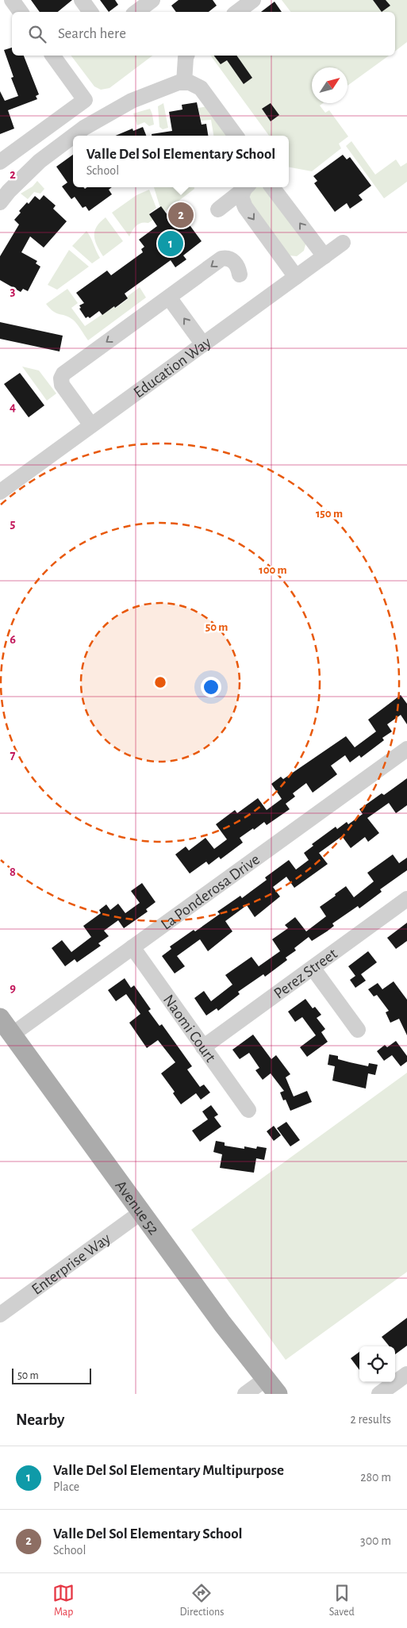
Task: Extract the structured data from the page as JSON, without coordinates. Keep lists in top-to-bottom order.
{
  "streets": {
    "main road": ["Avenue 52"],
    "street": [
      "Education Way",
      "La Ponderosa Drive",
      "Perez Street",
      "Naomi Court",
      "Enterprise Way"
    ]
  },
  "crossings": [
    ["La Ponderosa Drive", "Naomi Court"],
    ["La Ponderosa Drive", "Avenue 52"],
    ["Perez Street", "Naomi Court"],
    ["Avenue 52", "Enterprise Way"]
  ],
  "scale_bar": "50 m",
  "north": "top right",
  "page": {
    "search": "Search here",
    "popup": ["Valle Del Sol Elementary School", "School"],
    "pins": ["2", "1"],
    "scale": "50 m",
    "heading": ["Nearby", "2 results"],
    "list": [
      {
        "mark": "1",
        "name": "Valle Del Sol Elementary Multipurpose",
        "note": "Place",
        "value": "280 m"
      },
      {
        "mark": "2",
        "name": "Valle Del Sol Elementary School",
        "note": "School",
        "value": "300 m"
      }
    ],
    "nav": ["Map", "Directions", "Saved"]
  },
  "grid": {
    "rows": [
      "2",
      "3",
      "4",
      "5",
      "6",
      "7",
      "8",
      "9"
    ]
  },
  "rings": ["150 m", "100 m", "50 m"]
}
